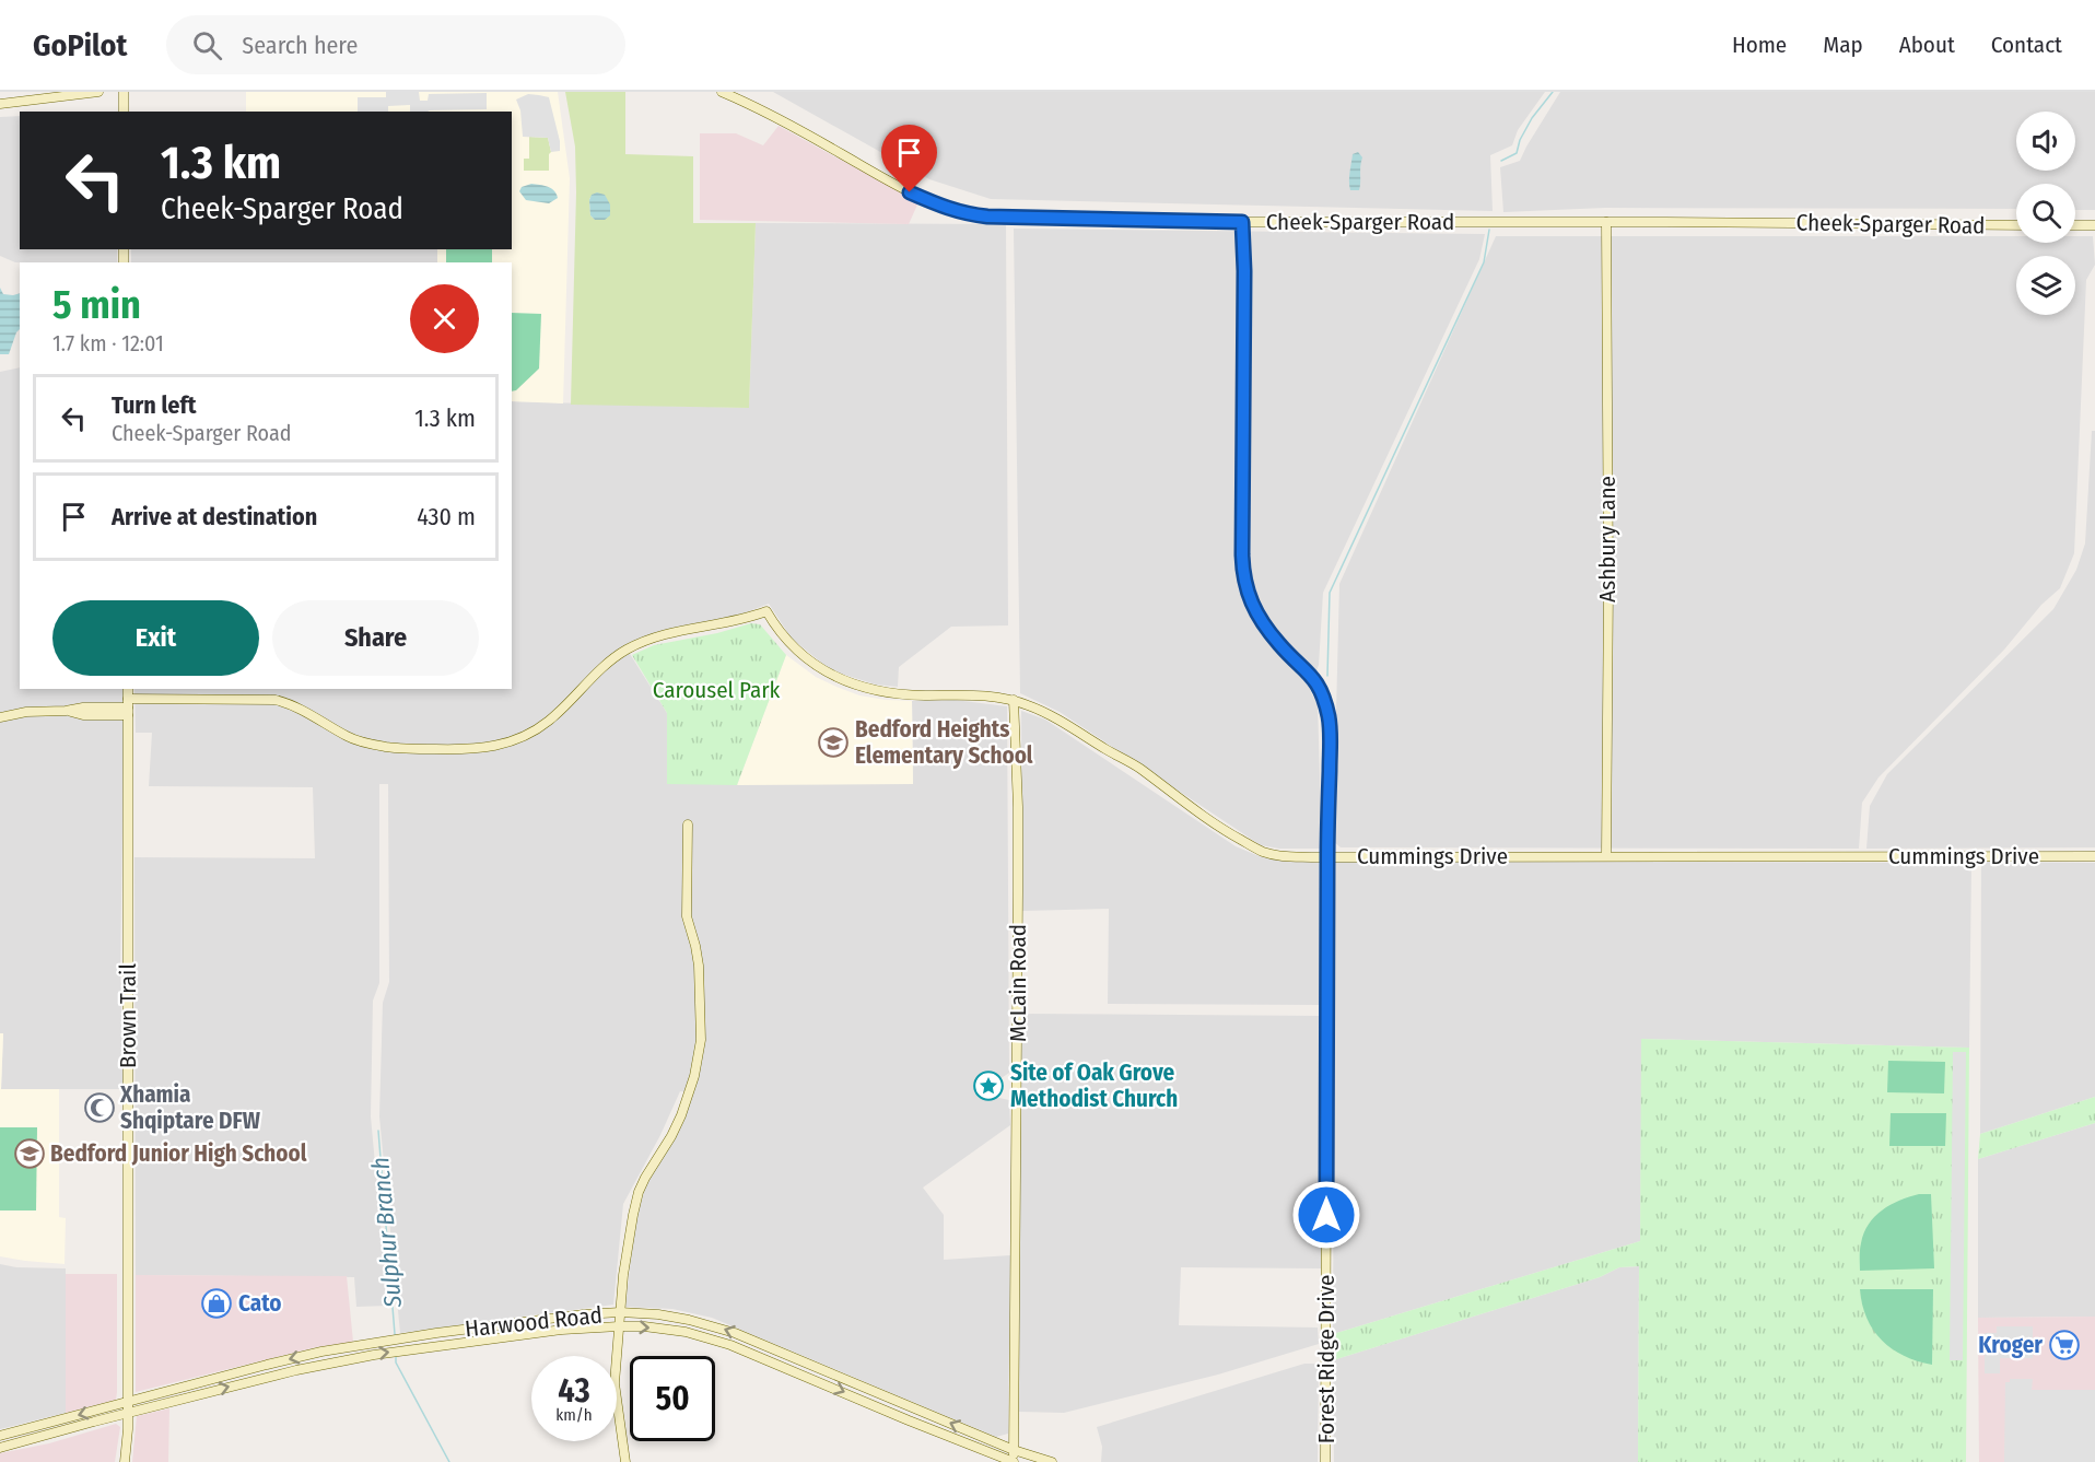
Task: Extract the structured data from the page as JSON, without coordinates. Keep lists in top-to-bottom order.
{
  "streets": {
    "street": [
      "Cheek-Sparger Road",
      "Ashbury Lane",
      "Cummings Drive",
      "McLain Road",
      "Brown Trail",
      "Harwood Road",
      "Forest Ridge Drive"
    ]
  },
  "crossings": [
    ["Cheek-Sparger Road", "Ashbury Lane"],
    ["Cheek-Sparger Road", "Forest Ridge Drive"],
    ["Ashbury Lane", "Cummings Drive"],
    ["Cummings Drive", "McLain Road"],
    ["Cummings Drive", "Brown Trail"],
    ["Cummings Drive", "Forest Ridge Drive"],
    ["McLain Road", "Harwood Road"],
    ["Brown Trail", "Harwood Road"]
  ],
  "water": ["Sulphur Branch"],
  "parks": ["Carousel Park"],
  "places": {
    "school or university": ["Bedford Heights Elementary School", "Bedford Junior High School"],
    "place": ["Site of Oak Grove Methodist Church"],
    "mosque": ["Xhamia Shqiptare DFW"],
    "shop": ["Cato"],
    "supermarket": ["Kroger"]
  },
  "page": {
    "header": "GoPilot",
    "search": "Search here",
    "nav": [
      "Home",
      "Map",
      "About",
      "Contact"
    ],
    "turn": ["1.3 km", "Cheek-Sparger Road"],
    "heading": ["5 min", "1.7 km · 12:01"],
    "list": [
      {
        "name": "Turn left",
        "note": "Cheek-Sparger Road",
        "value": "1.3 km"
      },
      {
        "name": "Arrive at destination",
        "value": "430 m"
      }
    ],
    "buttons": ["Exit", "Share"],
    "speed": "43 km/h",
    "limit": "50"
  }
}
